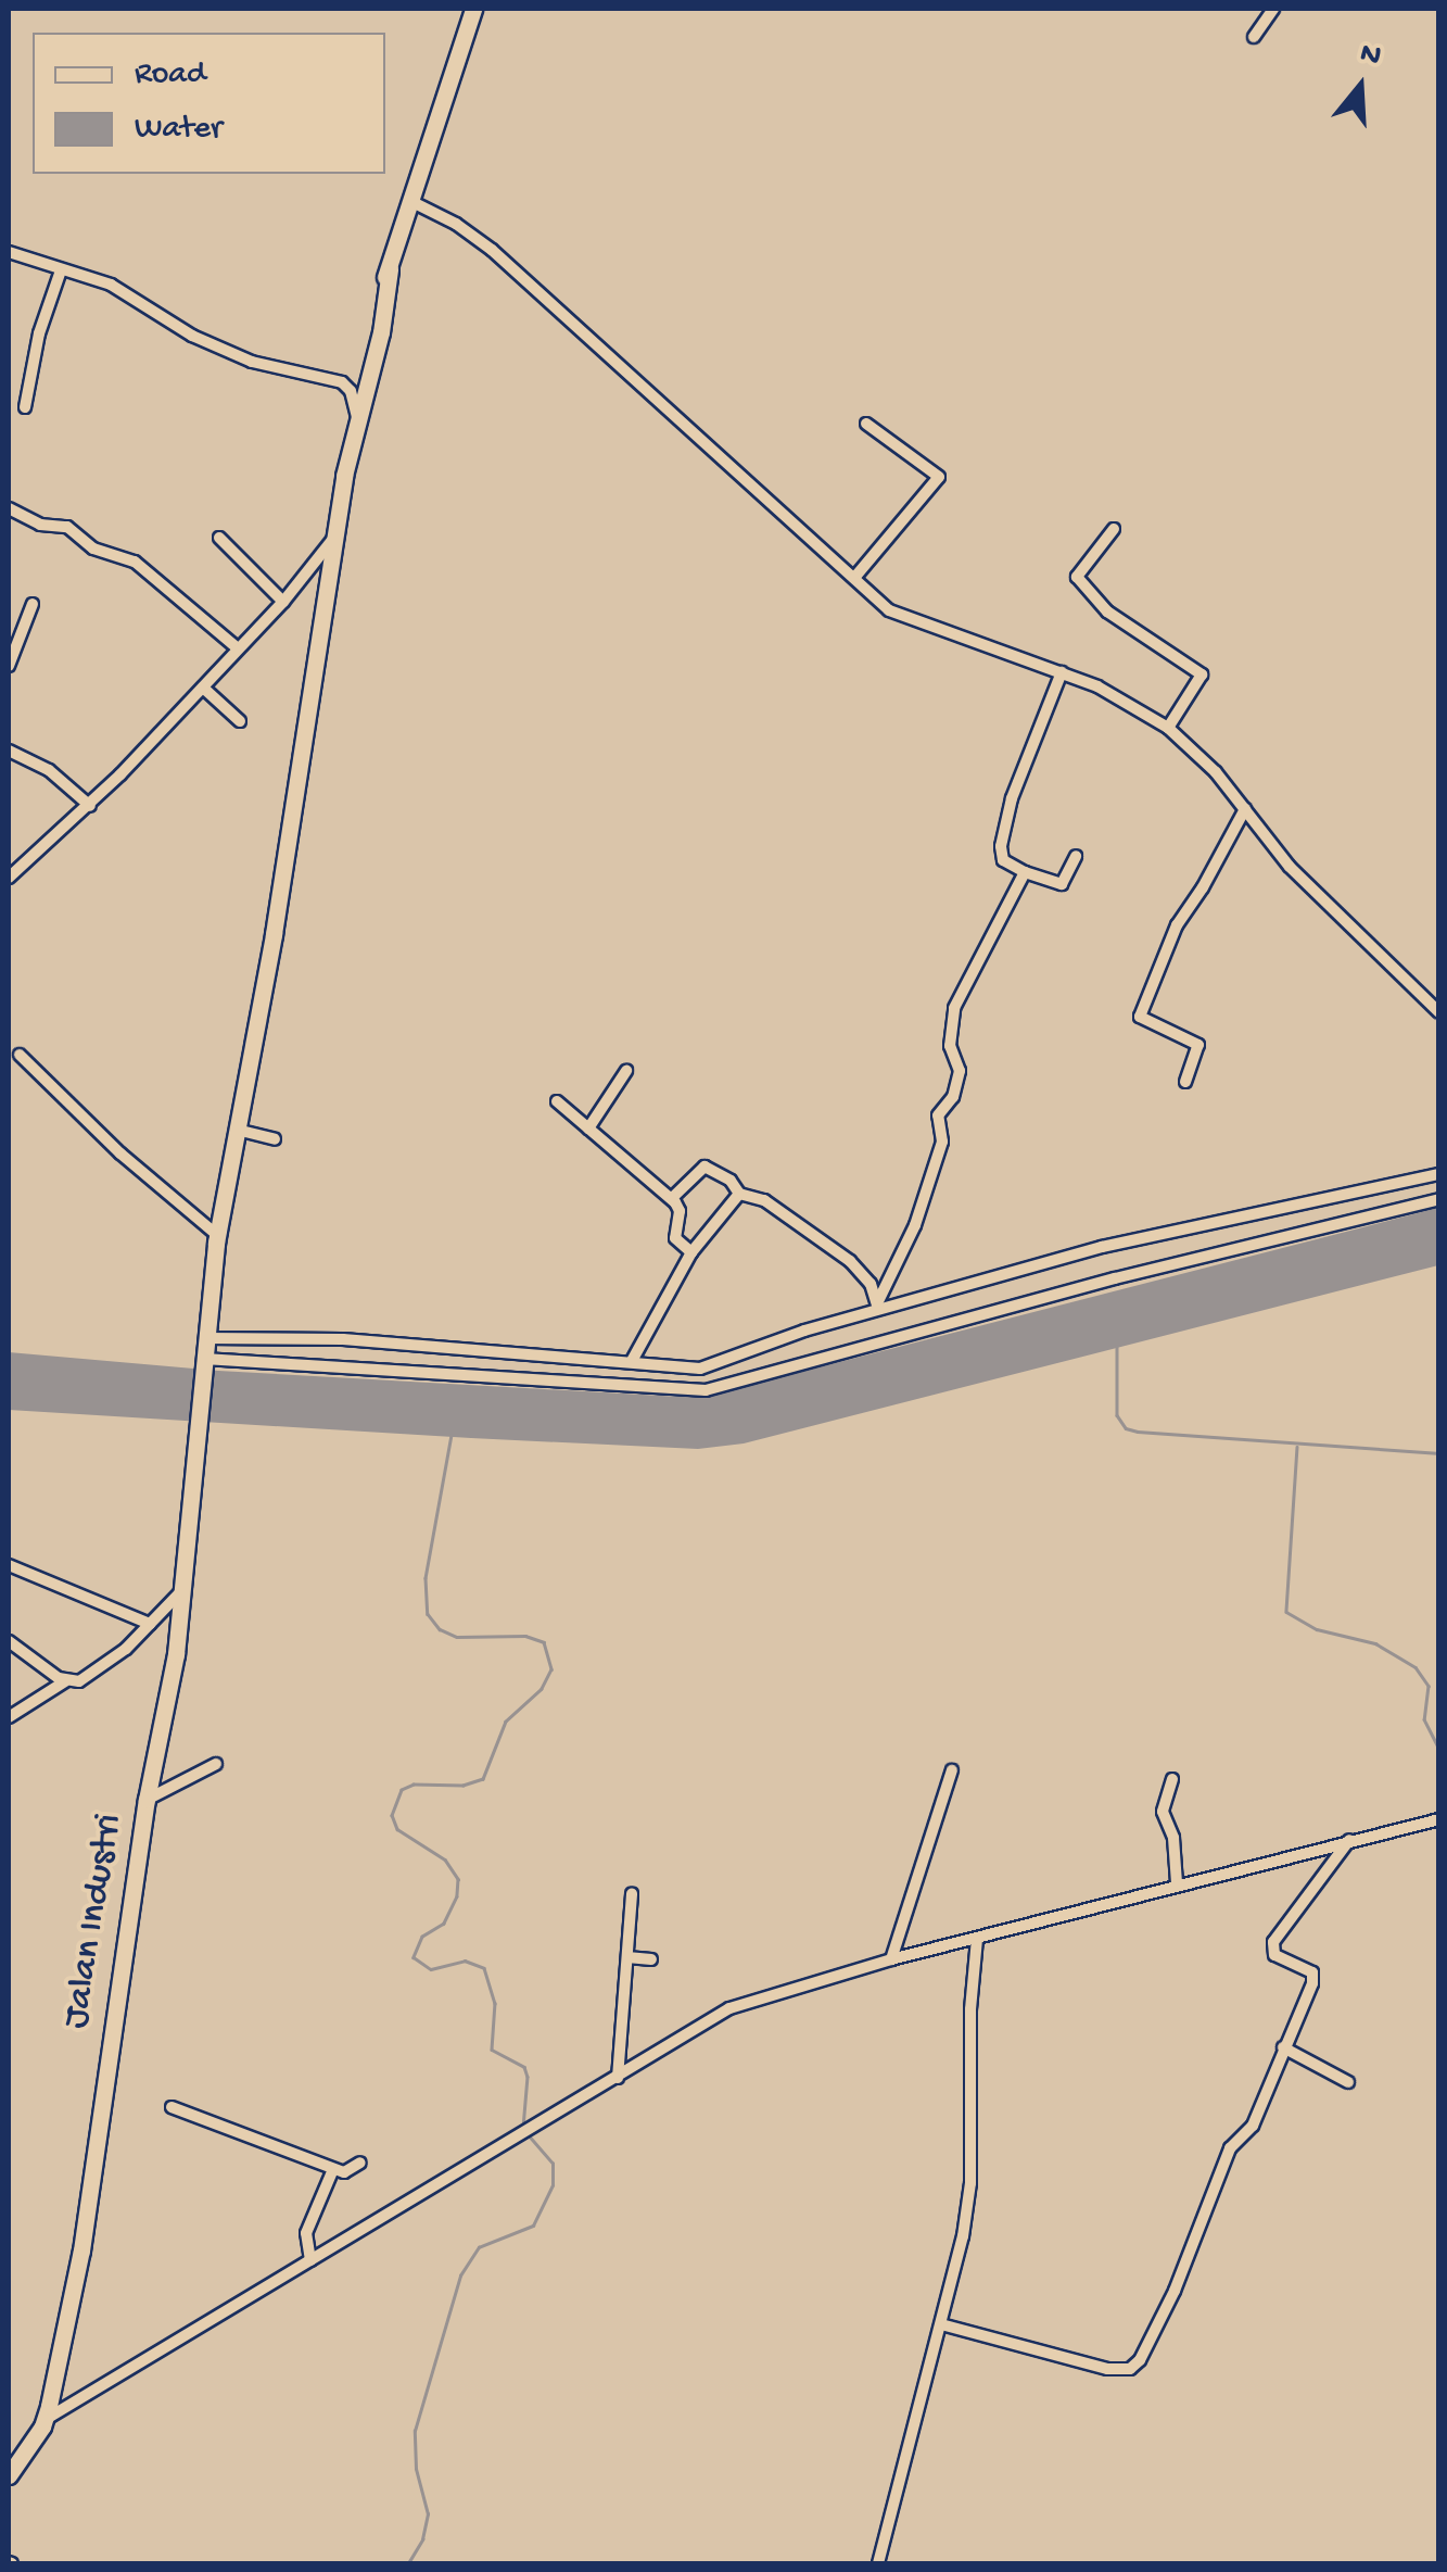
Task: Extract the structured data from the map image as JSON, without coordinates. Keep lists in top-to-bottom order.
{
  "streets": {
    "main road": ["Jalan Industri"]
  },
  "legend": ["Road", "Water"],
  "north": "top"
}
